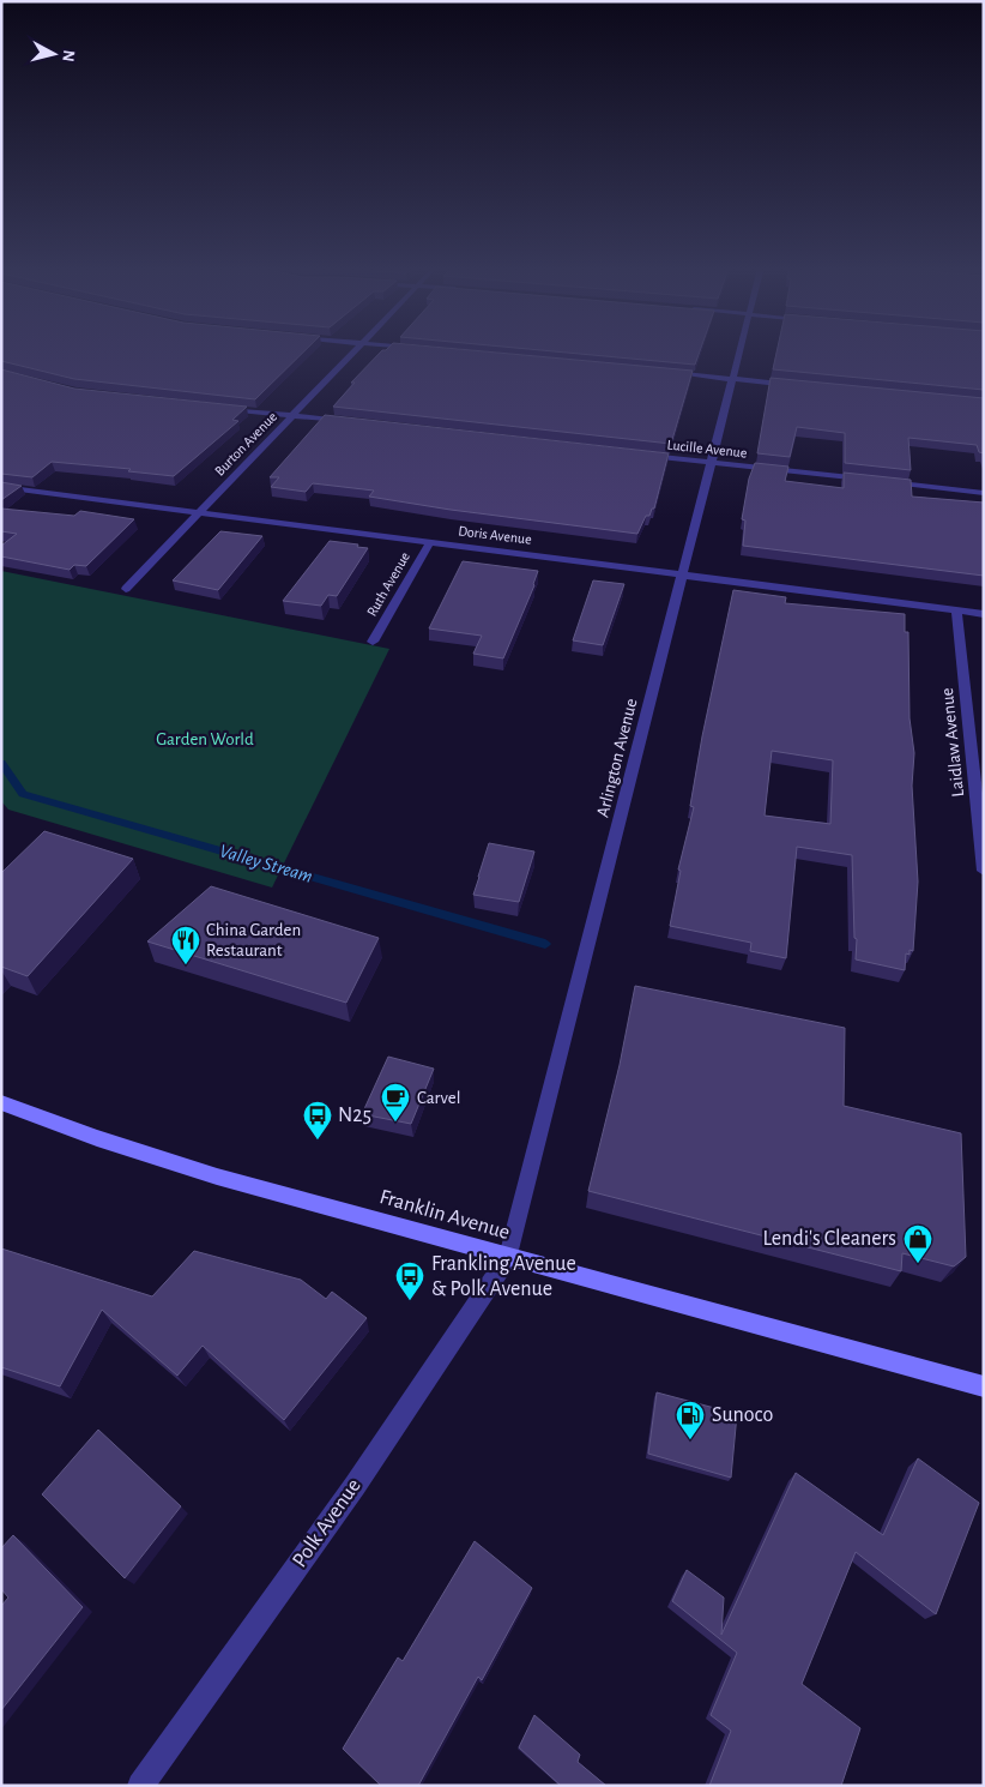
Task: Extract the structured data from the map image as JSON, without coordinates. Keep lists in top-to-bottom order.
{
  "streets": {
    "main road": ["Franklin Avenue"],
    "street": [
      "Burton Avenue",
      "Lucille Avenue",
      "Doris Avenue",
      "Ruth Avenue",
      "Laidlaw Avenue",
      "Arlington Avenue",
      "Polk Avenue"
    ]
  },
  "crossings": [
    ["Burton Avenue", "Doris Avenue"],
    ["Lucille Avenue", "Arlington Avenue"],
    ["Doris Avenue", "Ruth Avenue"],
    ["Doris Avenue", "Laidlaw Avenue"],
    ["Doris Avenue", "Arlington Avenue"],
    ["Arlington Avenue", "Franklin Avenue"],
    ["Arlington Avenue", "Polk Avenue"],
    ["Franklin Avenue", "Polk Avenue"]
  ],
  "water": ["Valley Stream"],
  "parks": ["Garden World"],
  "places": {
    "restaurant": ["China Garden Restaurant"],
    "cafe": ["Carvel"],
    "bus stop": ["N25", "Frankling Avenue & Polk Avenue"],
    "shop": ["Lendi's Cleaners"],
    "fuel station": ["Sunoco"]
  },
  "north": "right"
}
